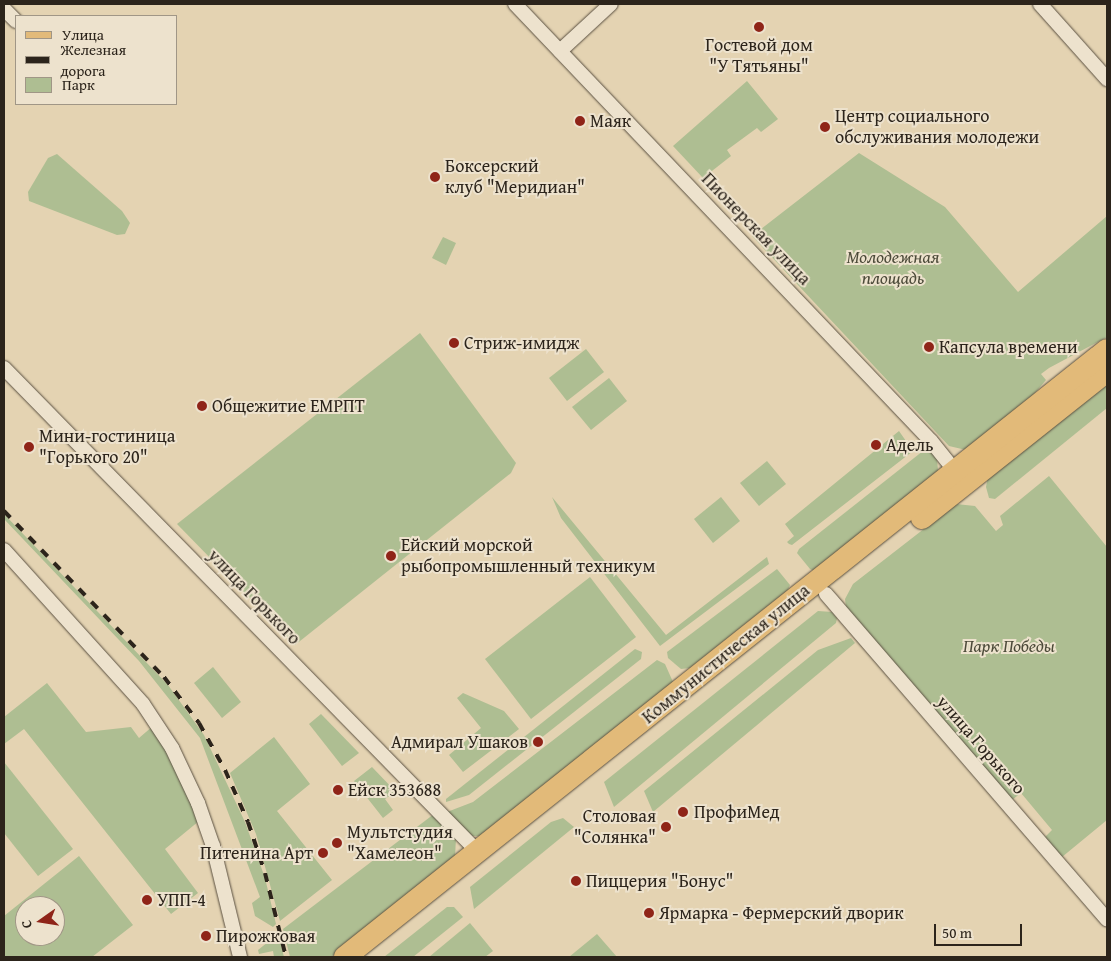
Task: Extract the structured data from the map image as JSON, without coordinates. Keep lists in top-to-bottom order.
{
  "streets": {
    "main road": ["Коммунистическая улица"],
    "street": ["Пионерская улица", "улица Горького"]
  },
  "crossings": [
    ["Пионерская улица", "Коммунистическая улица"],
    ["улица Горького", "Коммунистическая улица"]
  ],
  "parks": ["Молодежная площадь", "Парк Победы"],
  "places": [
    "Гостевой дом \"У Тятьяны\"",
    "Маяк",
    "Центр социального обслуживания молодежи",
    "Боксерский клуб \"Меридиан\"",
    "Стриж-имидж",
    "Капсула времени",
    "Общежитие ЕМРПТ",
    "Адель",
    "Мини-гостиница \"Горького 20\"",
    "Ейский морской рыбопромышленный техникум",
    "Адмирал Ушаков",
    "Ейск 353688",
    "ПрофиМед",
    "Столовая \"Солянка\"",
    "Мультстудия \"Хамелеон\"",
    "Питенина Арт",
    "Пиццерия \"Бонус\"",
    "УПП-4",
    "Ярмарка - Фермерский дворик",
    "Пирожковая"
  ],
  "legend": ["Улица", "Железная дорога", "Парк"],
  "scale_bar": "50 m",
  "north": "left"
}
